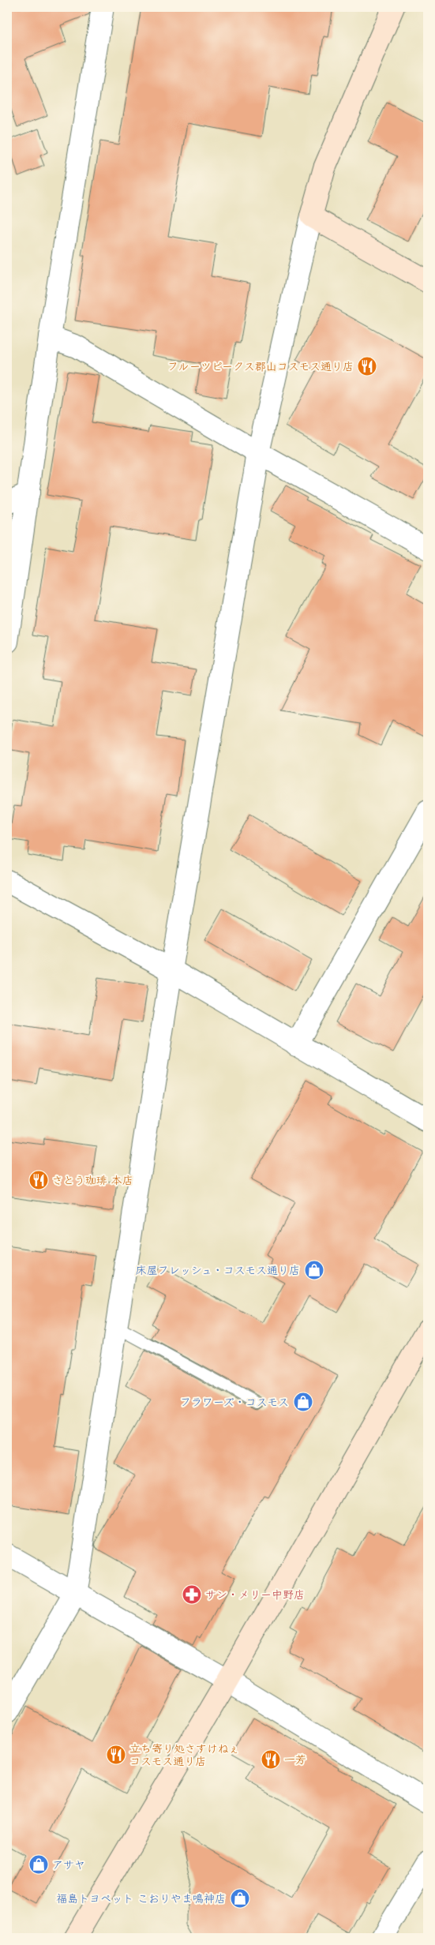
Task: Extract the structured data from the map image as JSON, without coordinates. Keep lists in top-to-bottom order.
{
  "places": {
    "restaurant": [
      "フルーツピークス郡山コスモス通り店",
      "さとう珈琲 本店",
      "立ち寄り処さすけねぇ コスモス通り店",
      "一芳"
    ],
    "shop": [
      "床屋フレッシュ・コスモス通り店",
      "フラワーズ・コスモス",
      "アサヤ",
      "福島トヨペット こおりやま鳴神店"
    ],
    "pharmacy": ["サン・メリー中野店"]
  }
}
